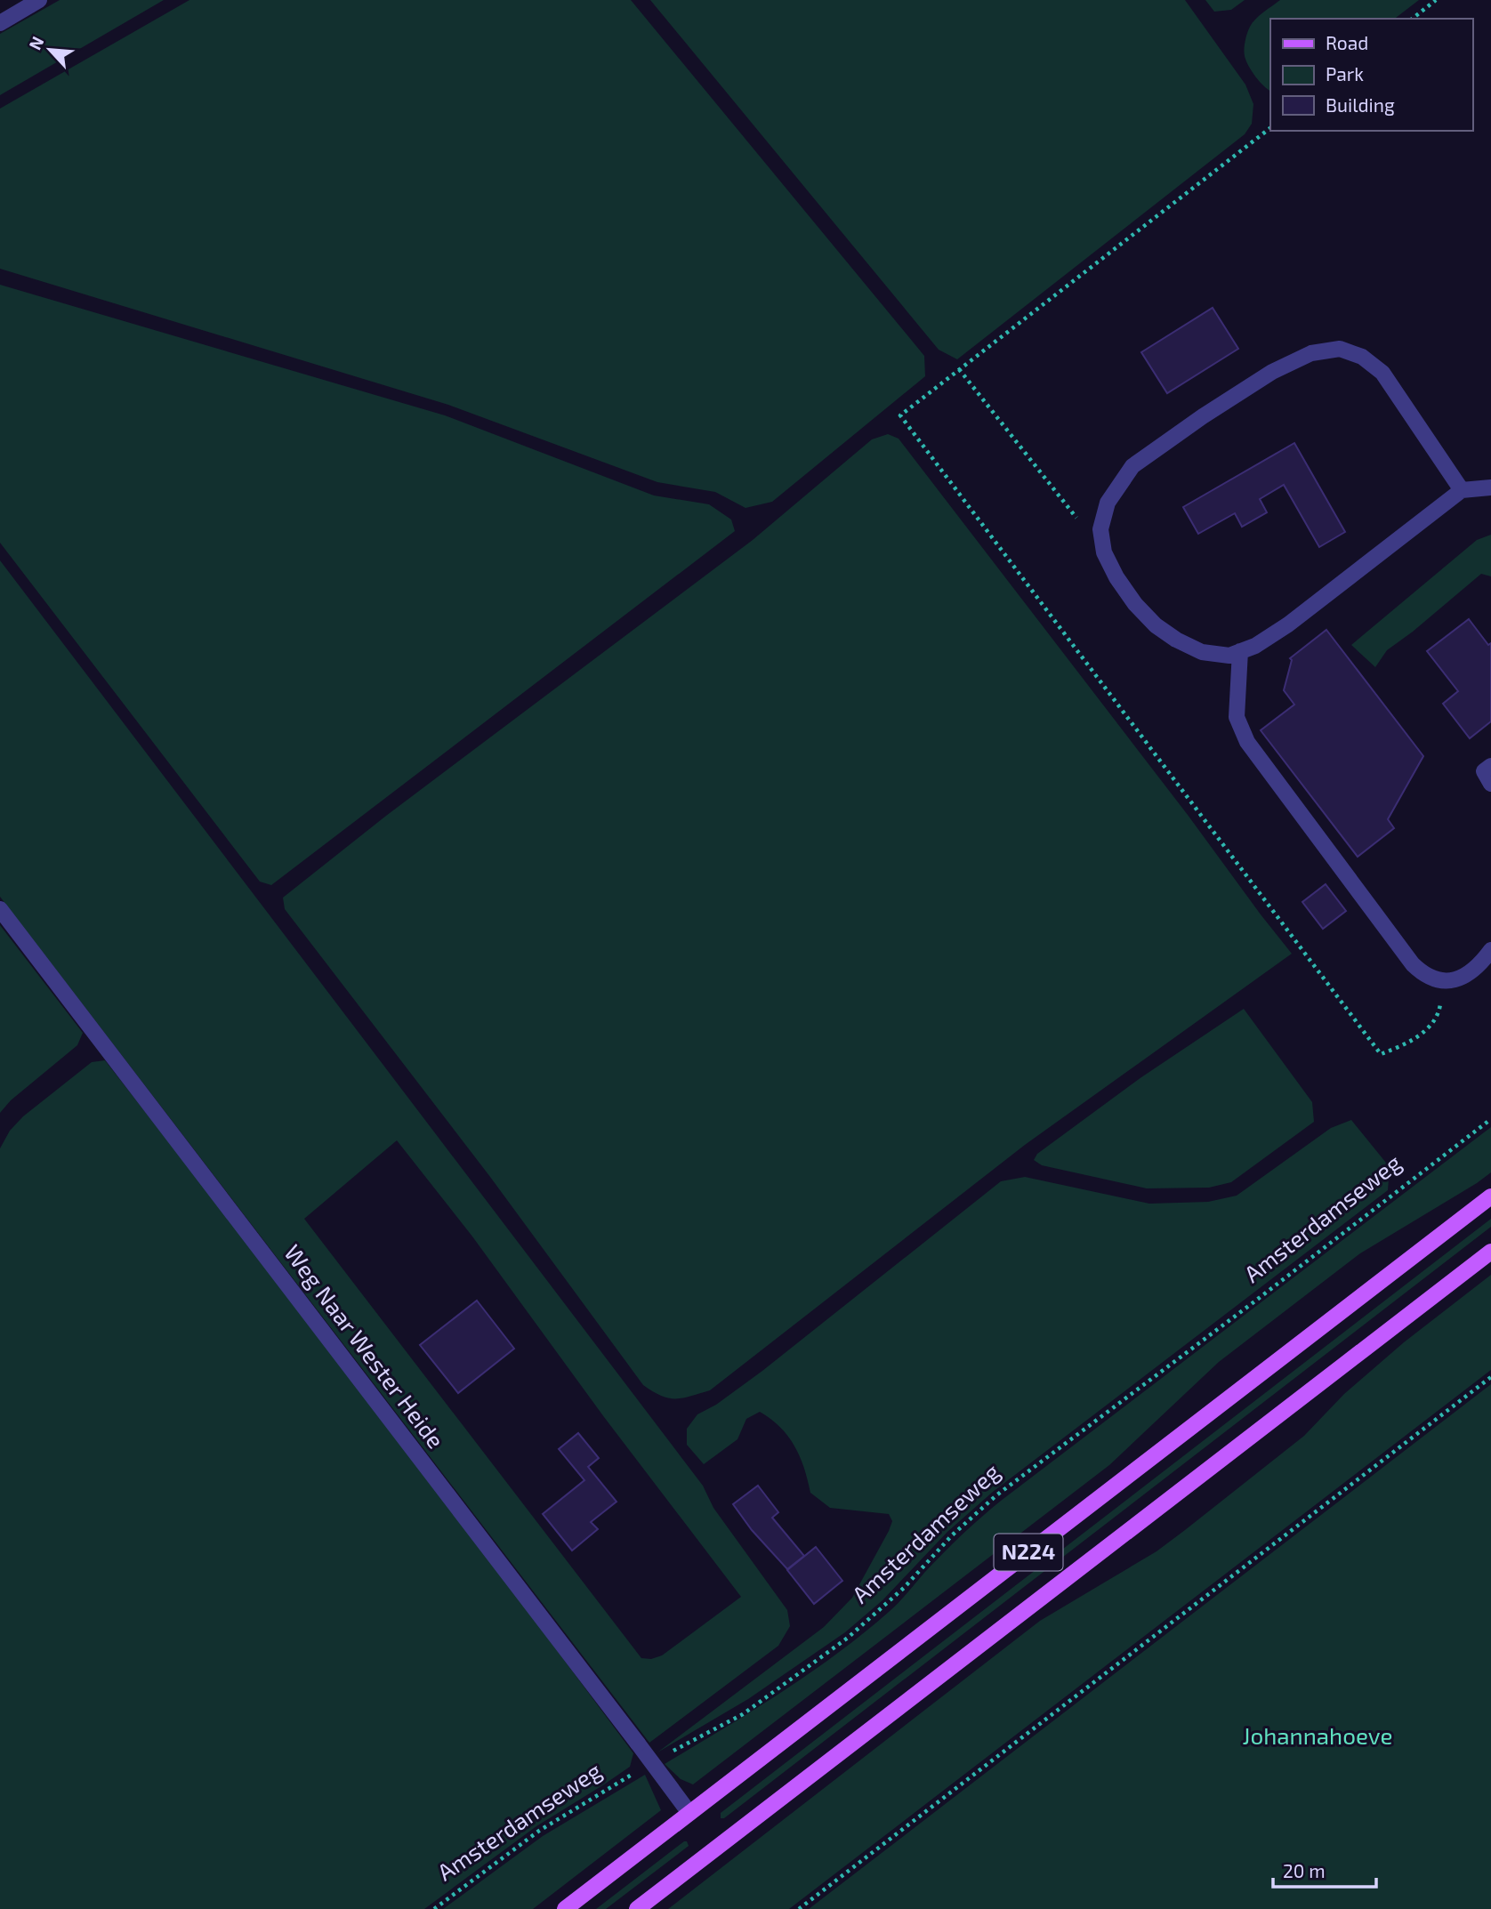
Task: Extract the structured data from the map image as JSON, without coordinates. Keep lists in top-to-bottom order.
{
  "streets": {
    "main road": ["N224"],
    "street": ["Weg Naar Wester Heide"],
    "path": ["Amsterdamseweg"]
  },
  "crossings": [
    ["Amsterdamseweg", "Weg Naar Wester Heide"],
    ["Weg Naar Wester Heide", "N224"]
  ],
  "parks": ["Johannahoeve"],
  "legend": ["Road", "Park", "Building"],
  "scale_bar": "20 m",
  "north": "top left"
}
